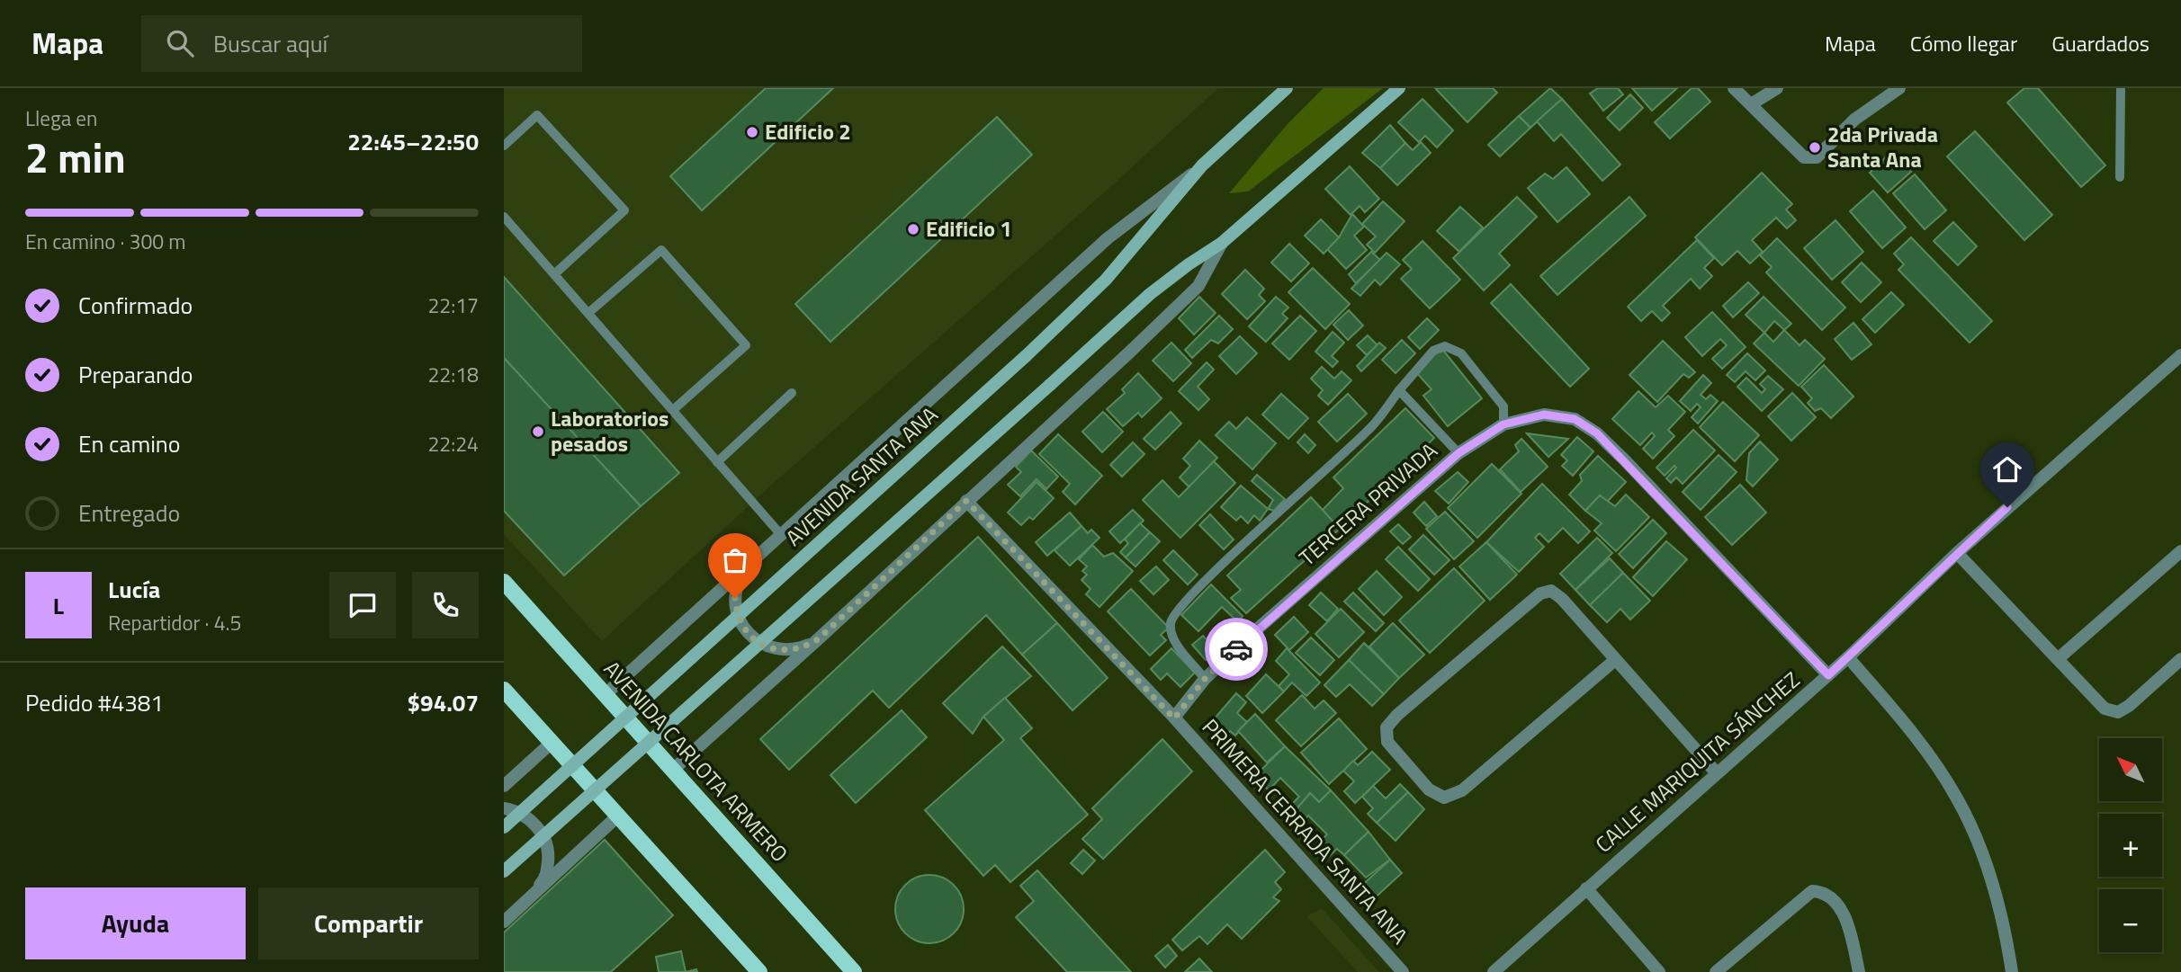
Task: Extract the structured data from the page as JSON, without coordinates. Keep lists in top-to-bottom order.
{
  "streets": {
    "main road": ["AVENIDA SANTA ANA", "AVENIDA CARLOTA ARMERO"],
    "street": ["TERCERA PRIVADA", "CALLE MARIQUITA SÁNCHEZ", "PRIMERA CERRADA SANTA ANA"]
  },
  "crossings": [
    ["AVENIDA SANTA ANA", "AVENIDA CARLOTA ARMERO"],
    ["TERCERA PRIVADA", "CALLE MARIQUITA SÁNCHEZ"],
    ["TERCERA PRIVADA", "PRIMERA CERRADA SANTA ANA"]
  ],
  "places": [
    "Edificio 2",
    "2da Privada Santa Ana",
    "Edificio 1",
    "Laboratorios pesados"
  ],
  "north": "top left",
  "page": {
    "header": "Mapa",
    "search": "Buscar aquí",
    "nav": ["Mapa", "Cómo llegar", "Guardados"],
    "heading": ["2 min", "Llega en", "22:45–22:50"],
    "panel": [
      "Lucía",
      "Repartidor · 4.5",
      "Pedido #4381",
      "$94.07"
    ],
    "bar": "En camino · 300 m",
    "list": [
      ["Confirmado", "22:17"],
      ["Preparando", "22:18"],
      ["En camino", "22:24"],
      "Entregado"
    ],
    "round": "L",
    "map_buttons": ["+", "−"],
    "buttons": ["Ayuda", "Compartir"]
  }
}
